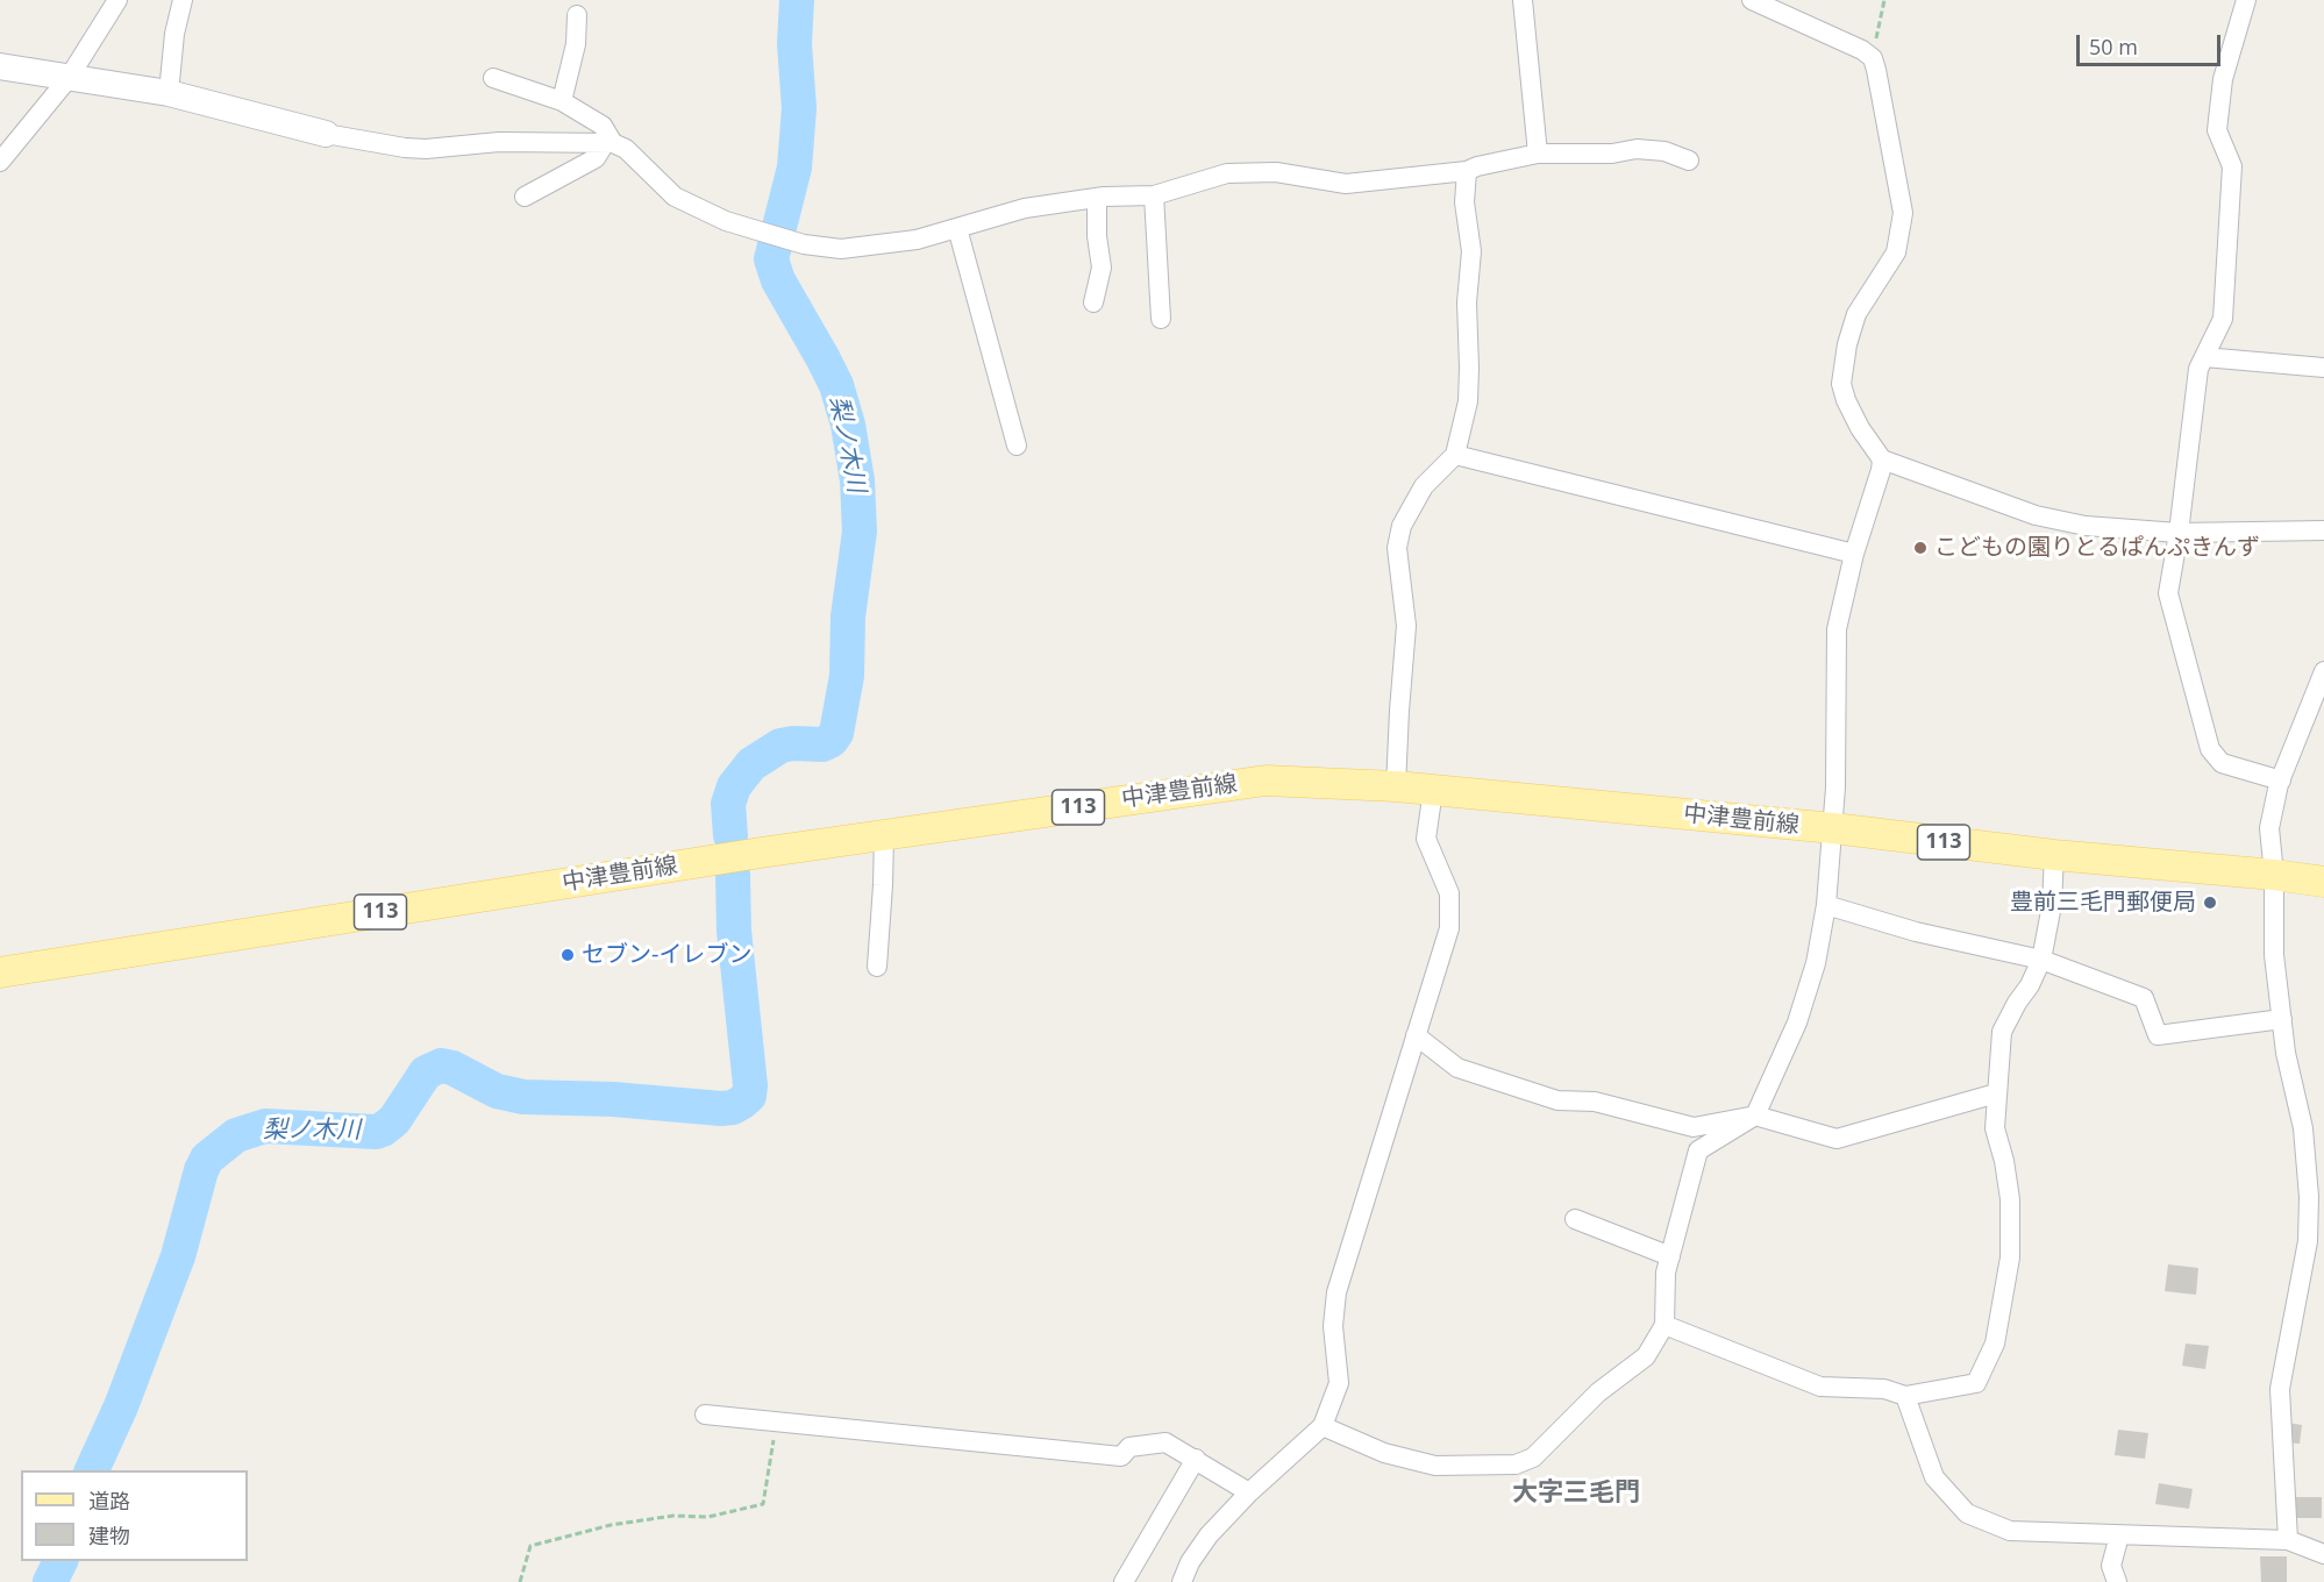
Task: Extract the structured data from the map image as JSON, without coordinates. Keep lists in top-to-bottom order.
{
  "streets": {
    "main road": ["中津豊前線", "113"]
  },
  "districts": ["大字三毛門"],
  "water": ["梨ノ木川"],
  "places": ["こどもの園りとるぱんぷきんず", "豊前三毛門郵便局", "セブン-イレブン"],
  "legend": ["道路", "建物"],
  "scale_bar": "50 m"
}
